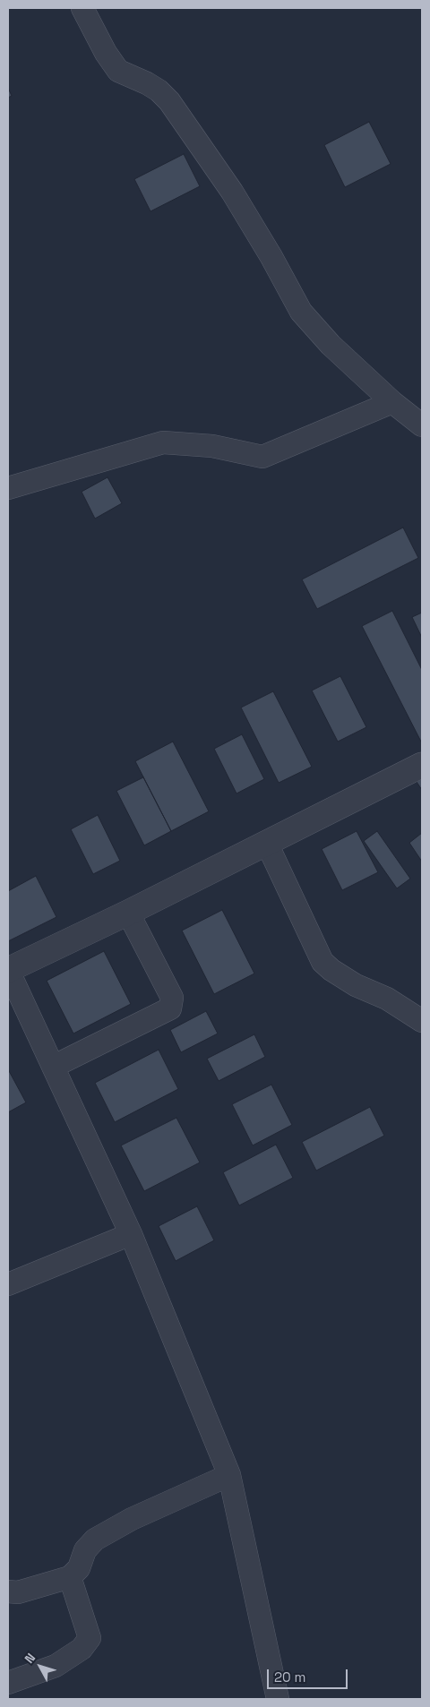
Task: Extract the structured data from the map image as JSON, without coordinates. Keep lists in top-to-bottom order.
{
  "scale_bar": "20 m",
  "north": "top left"
}
